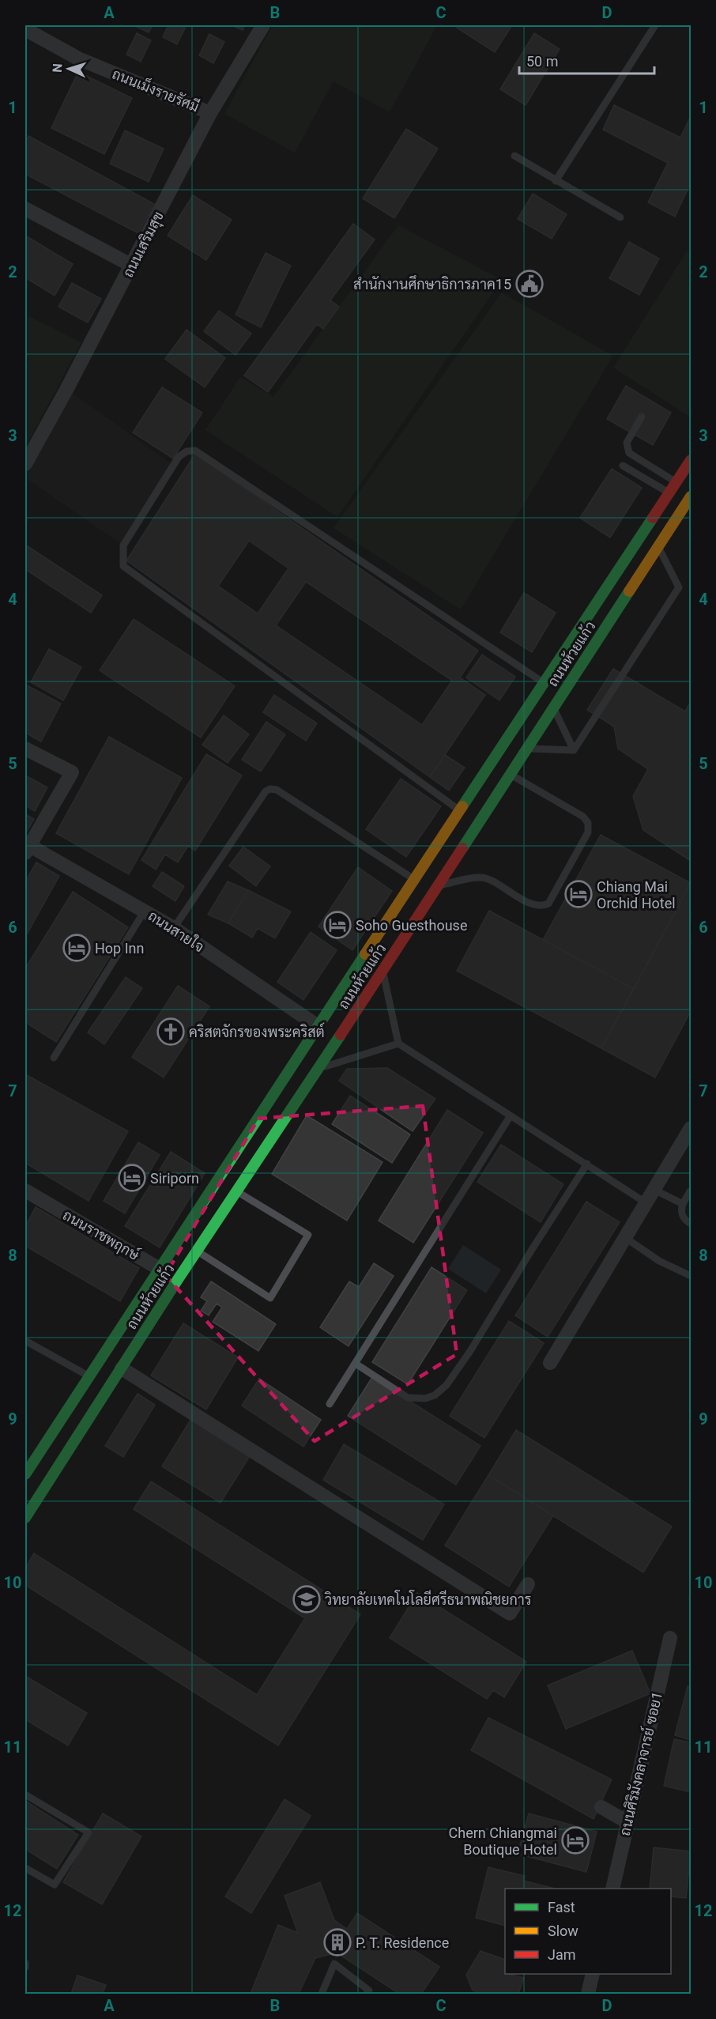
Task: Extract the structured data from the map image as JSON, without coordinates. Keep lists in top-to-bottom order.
{
  "streets": {
    "main road": ["ถนนห้วยแก้ว", "ถนนราชพฤกษ์"],
    "street": [
      "ถนนเม็งรายรัศมี",
      "ถนนเสริมสุข",
      "ถนนสายใจ",
      "ถนนศิริมังคลาจารย์ ซอย1"
    ]
  },
  "crossings": [
    ["ถนนเม็งรายรัศมี", "ถนนเสริมสุข"],
    ["ถนนห้วยแก้ว", "ถนนสายใจ"],
    ["ถนนห้วยแก้ว", "ถนนราชพฤกษ์"]
  ],
  "places": {
    "public building": ["สำนักงานศึกษาธิการภาค15"],
    "hotel": [
      "Chiang Mai Orchid Hotel",
      "Soho Guesthouse",
      "Hop Inn",
      "Siriporn",
      "Chern Chiangmai Boutique Hotel"
    ],
    "church": ["คริสตจักรของพระคริสต์"],
    "school or university": ["วิทยาลัยเทคโนโลยีศรีธนาพณิชยการ"],
    "building": ["P. T. Residence"]
  },
  "legend": ["Fast", "Slow", "Jam"],
  "scale_bar": "50 m",
  "north": "left",
  "grid": {
    "columns": [
      "A",
      "B",
      "C",
      "D"
    ],
    "rows": [
      "1",
      "2",
      "3",
      "4",
      "5",
      "6",
      "7",
      "8",
      "9",
      "10",
      "11",
      "12"
    ]
  }
}
